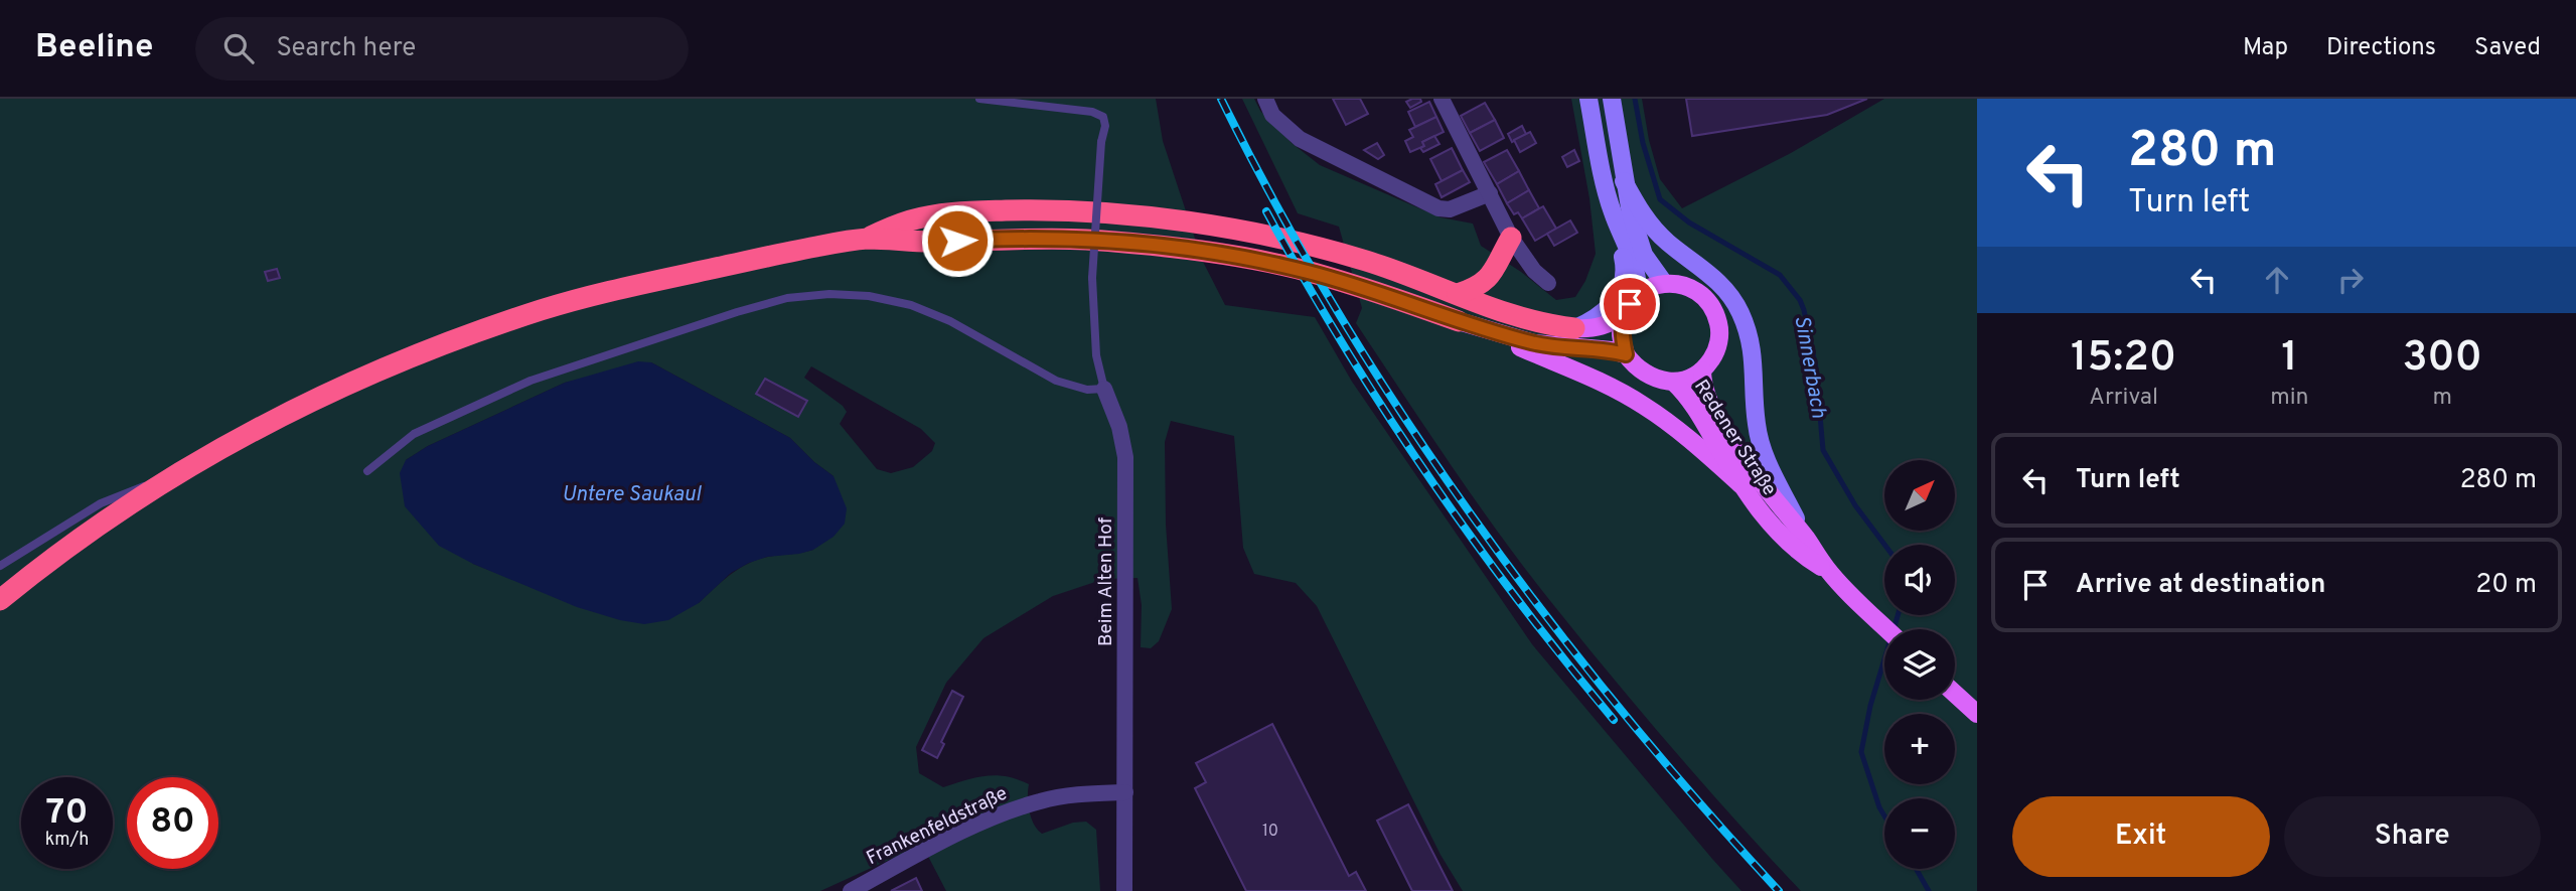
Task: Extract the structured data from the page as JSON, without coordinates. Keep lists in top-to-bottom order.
{
  "streets": {
    "main road": ["Redener Straße"],
    "street": ["Beim Alten Hof", "Frankenfeldstraße"]
  },
  "crossings": [
    ["Beim Alten Hof", "Frankenfeldstraße"]
  ],
  "water": ["Sinnerbach", "Untere Saukaul"],
  "house_numbers": ["10"],
  "north": "top right",
  "page": {
    "header": "Beeline",
    "search": "Search here",
    "nav": ["Map", "Directions", "Saved"],
    "turn": ["280 m", "Turn left"],
    "eta": [
      "15:20",
      "Arrival",
      "1",
      "min",
      "300",
      "m"
    ],
    "list": [
      {
        "name": "Turn left",
        "value": "280 m"
      },
      {
        "name": "Arrive at destination",
        "value": "20 m"
      }
    ],
    "map_buttons": ["+", "−"],
    "speed": "70 km/h",
    "limit": "80",
    "buttons": ["Exit", "Share"]
  }
}
